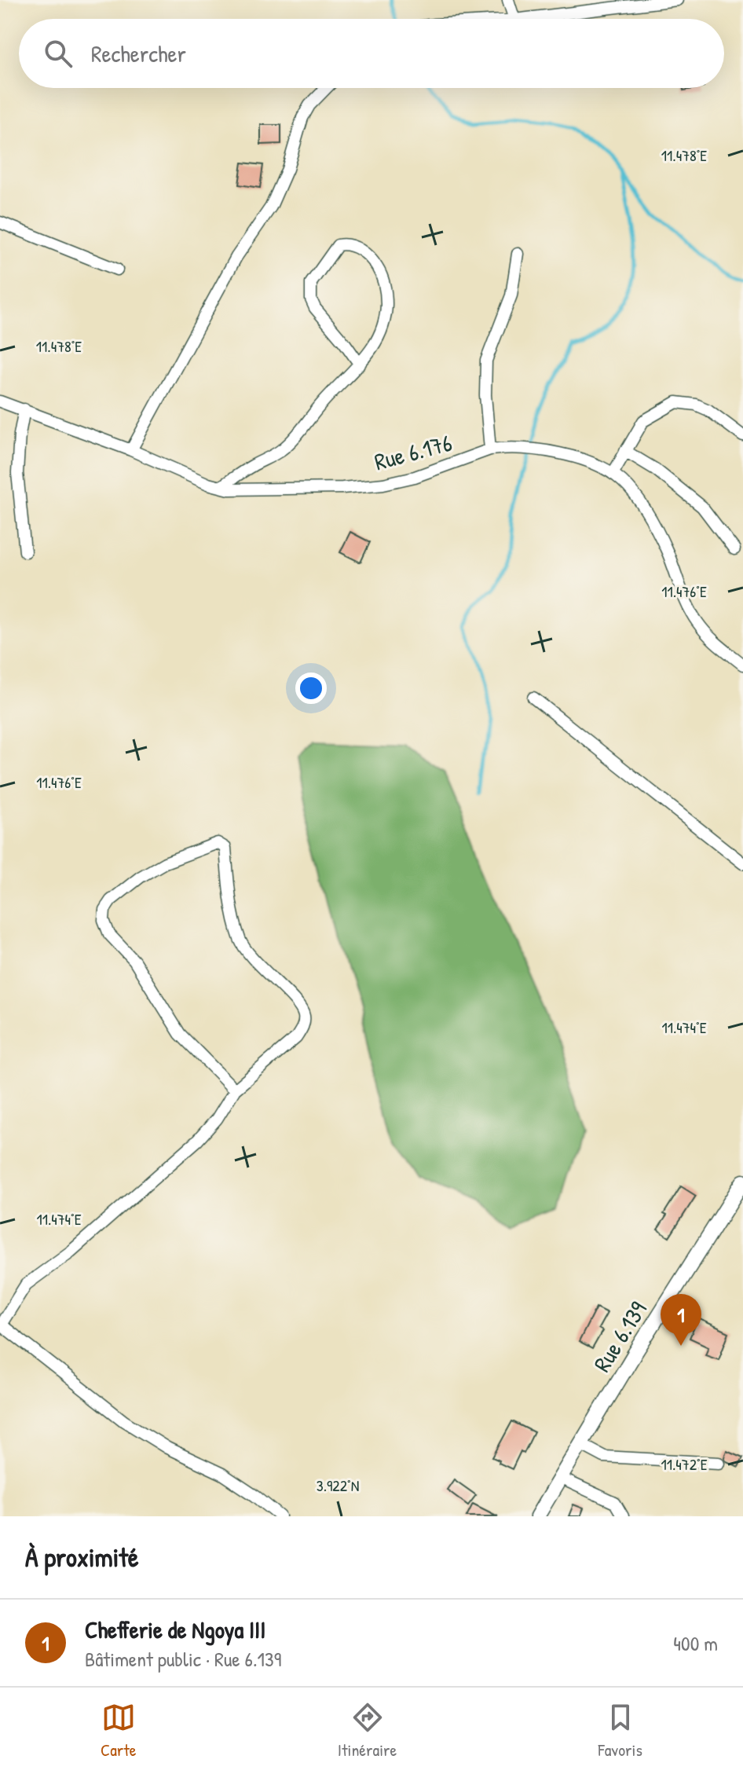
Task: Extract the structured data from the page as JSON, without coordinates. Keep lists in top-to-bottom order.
{
  "streets": {
    "street": ["Rue 6.176", "Rue 6.139"]
  },
  "page": {
    "search": "Rechercher",
    "pins": "1",
    "heading": "À proximité",
    "list": [
      {
        "mark": "1",
        "name": "Chefferie de Ngoya III",
        "note": "Bâtiment public · Rue 6.139",
        "value": "400 m"
      }
    ],
    "nav": ["Carte", "Itinéraire", "Favoris"]
  },
  "coordinates": [
    "11.478°E",
    "11.476°E",
    "11.474°E",
    "11.472°E",
    "3.922°N"
  ]
}
